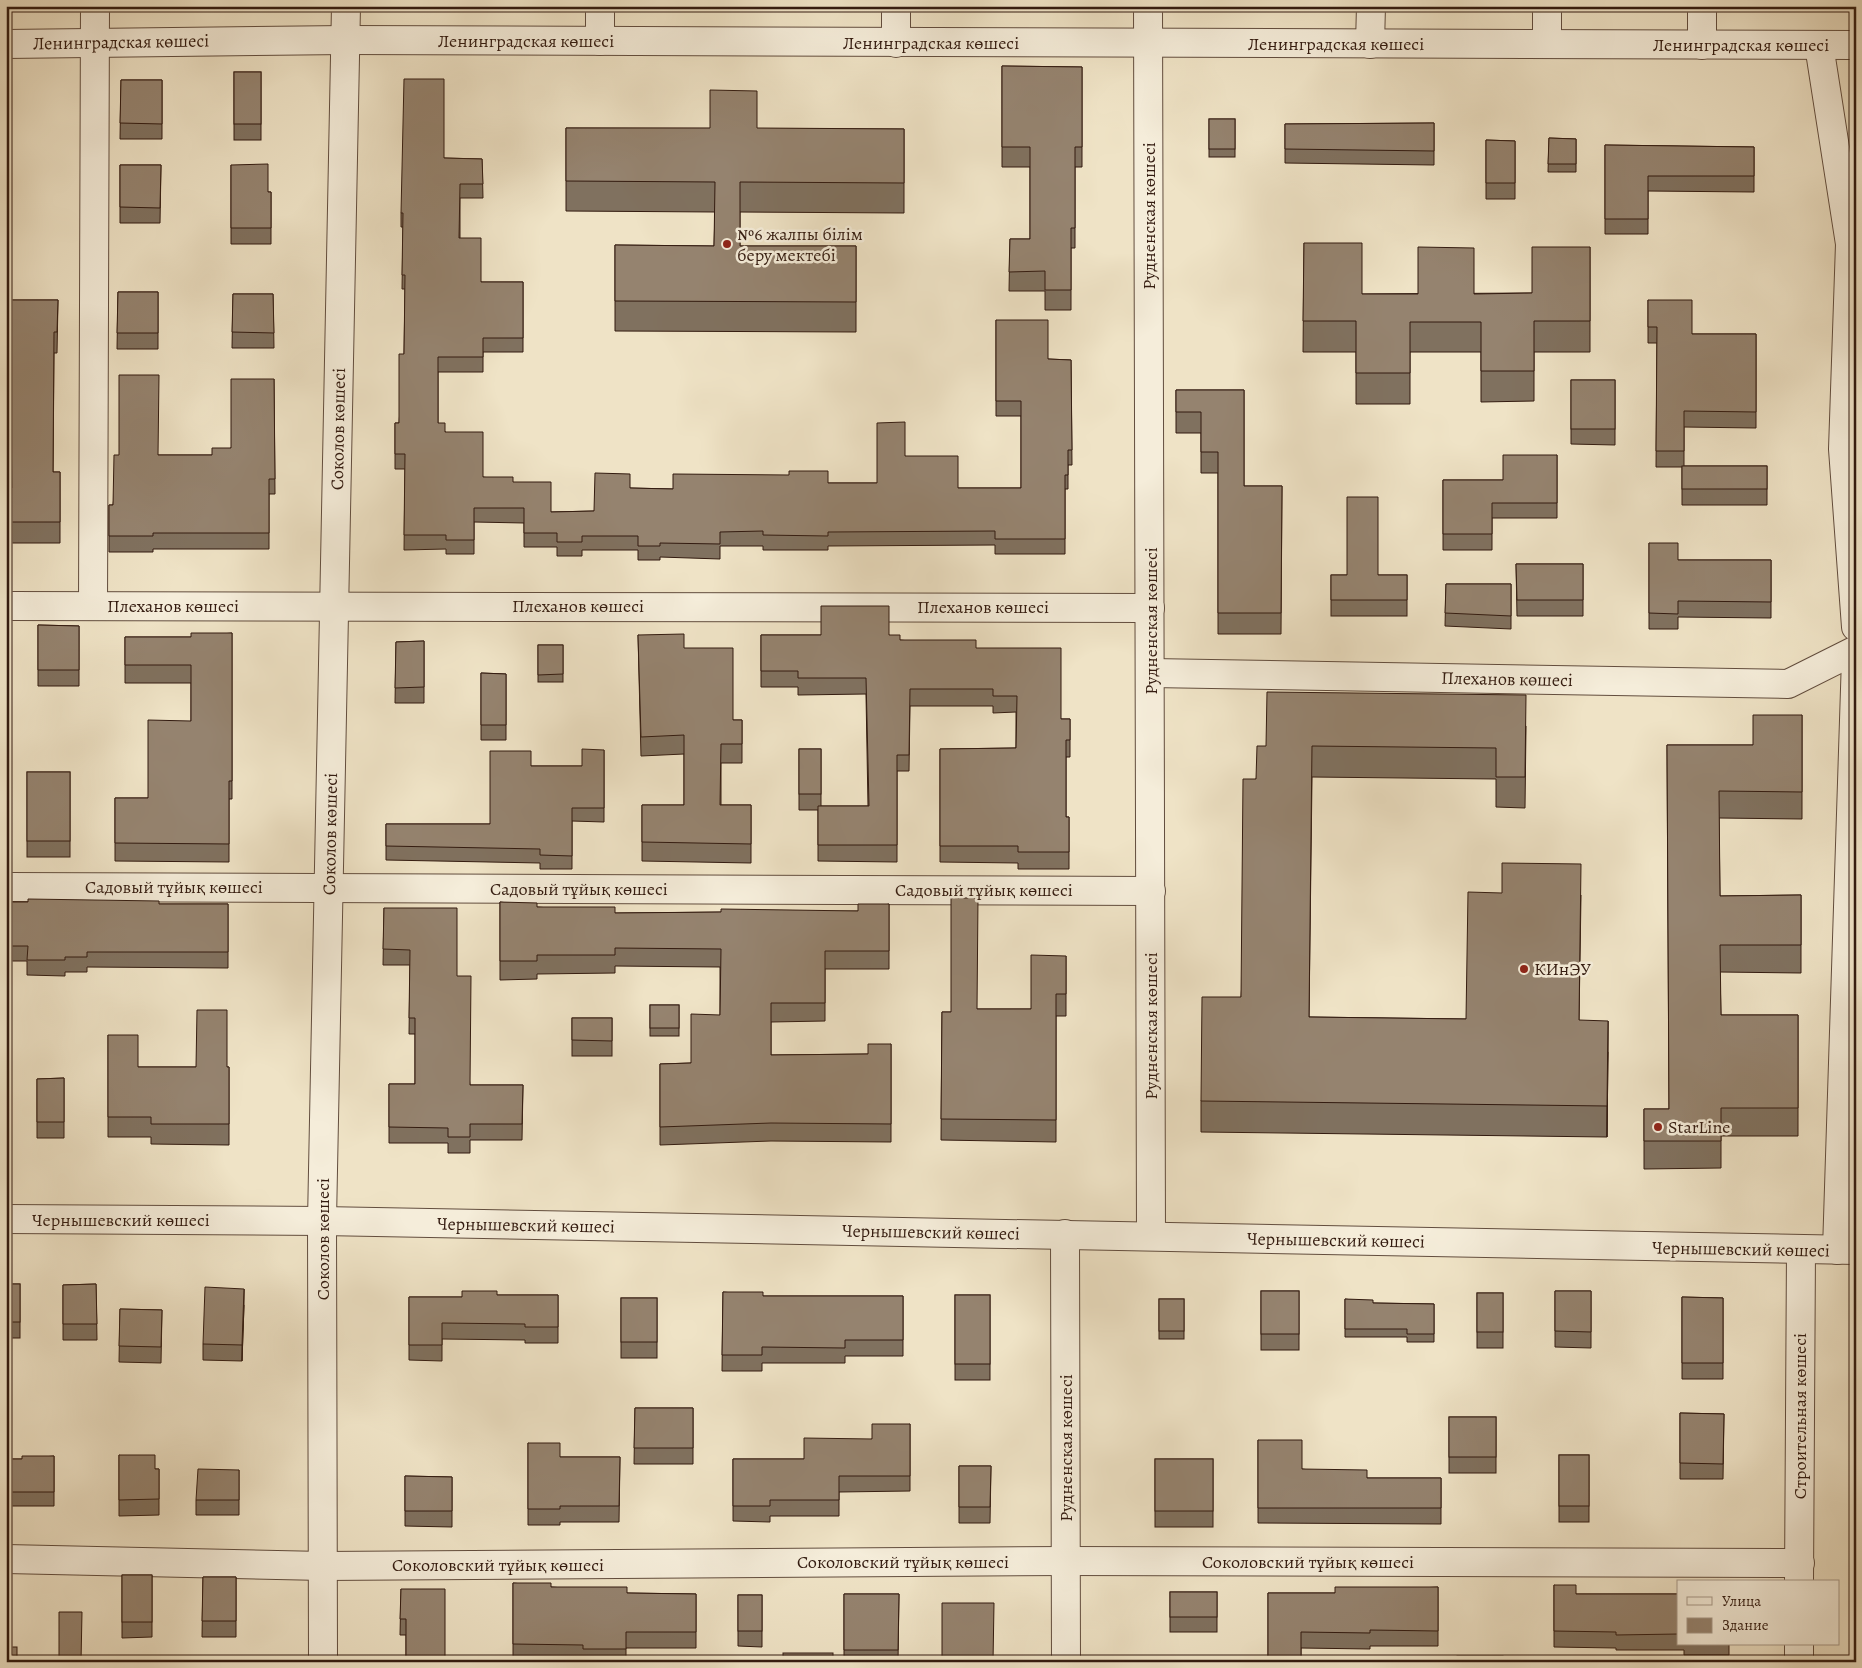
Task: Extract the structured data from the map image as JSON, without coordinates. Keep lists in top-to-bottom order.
{
  "streets": {
    "street": [
      "Ленинградская көшесі",
      "Рудненская көшесі",
      "Соколов көшесі",
      "Плеханов көшесі",
      "Садовый тұйық көшесі",
      "Чернышевский көшесі",
      "Строительная көшесі",
      "Соколовский тұйық көшесі"
    ]
  },
  "crossings": [
    ["Ленинградская көшесі", "Рудненская көшесі"],
    ["Ленинградская көшесі", "Соколов көшесі"],
    ["Рудненская көшесі", "Плеханов көшесі"],
    ["Рудненская көшесі", "Садовый тұйық көшесі"],
    ["Рудненская көшесі", "Чернышевский көшесі"],
    ["Рудненская көшесі", "Соколовский тұйық көшесі"],
    ["Соколов көшесі", "Плеханов көшесі"],
    ["Соколов көшесі", "Садовый тұйық көшесі"],
    ["Соколов көшесі", "Чернышевский көшесі"],
    ["Соколов көшесі", "Соколовский тұйық көшесі"],
    ["Чернышевский көшесі", "Строительная көшесі"],
    ["Строительная көшесі", "Соколовский тұйық көшесі"]
  ],
  "places": ["№6 жалпы білім беру мектебі", "КИнЭУ", "StarLine"],
  "legend": ["Улица", "Здание"]
}
